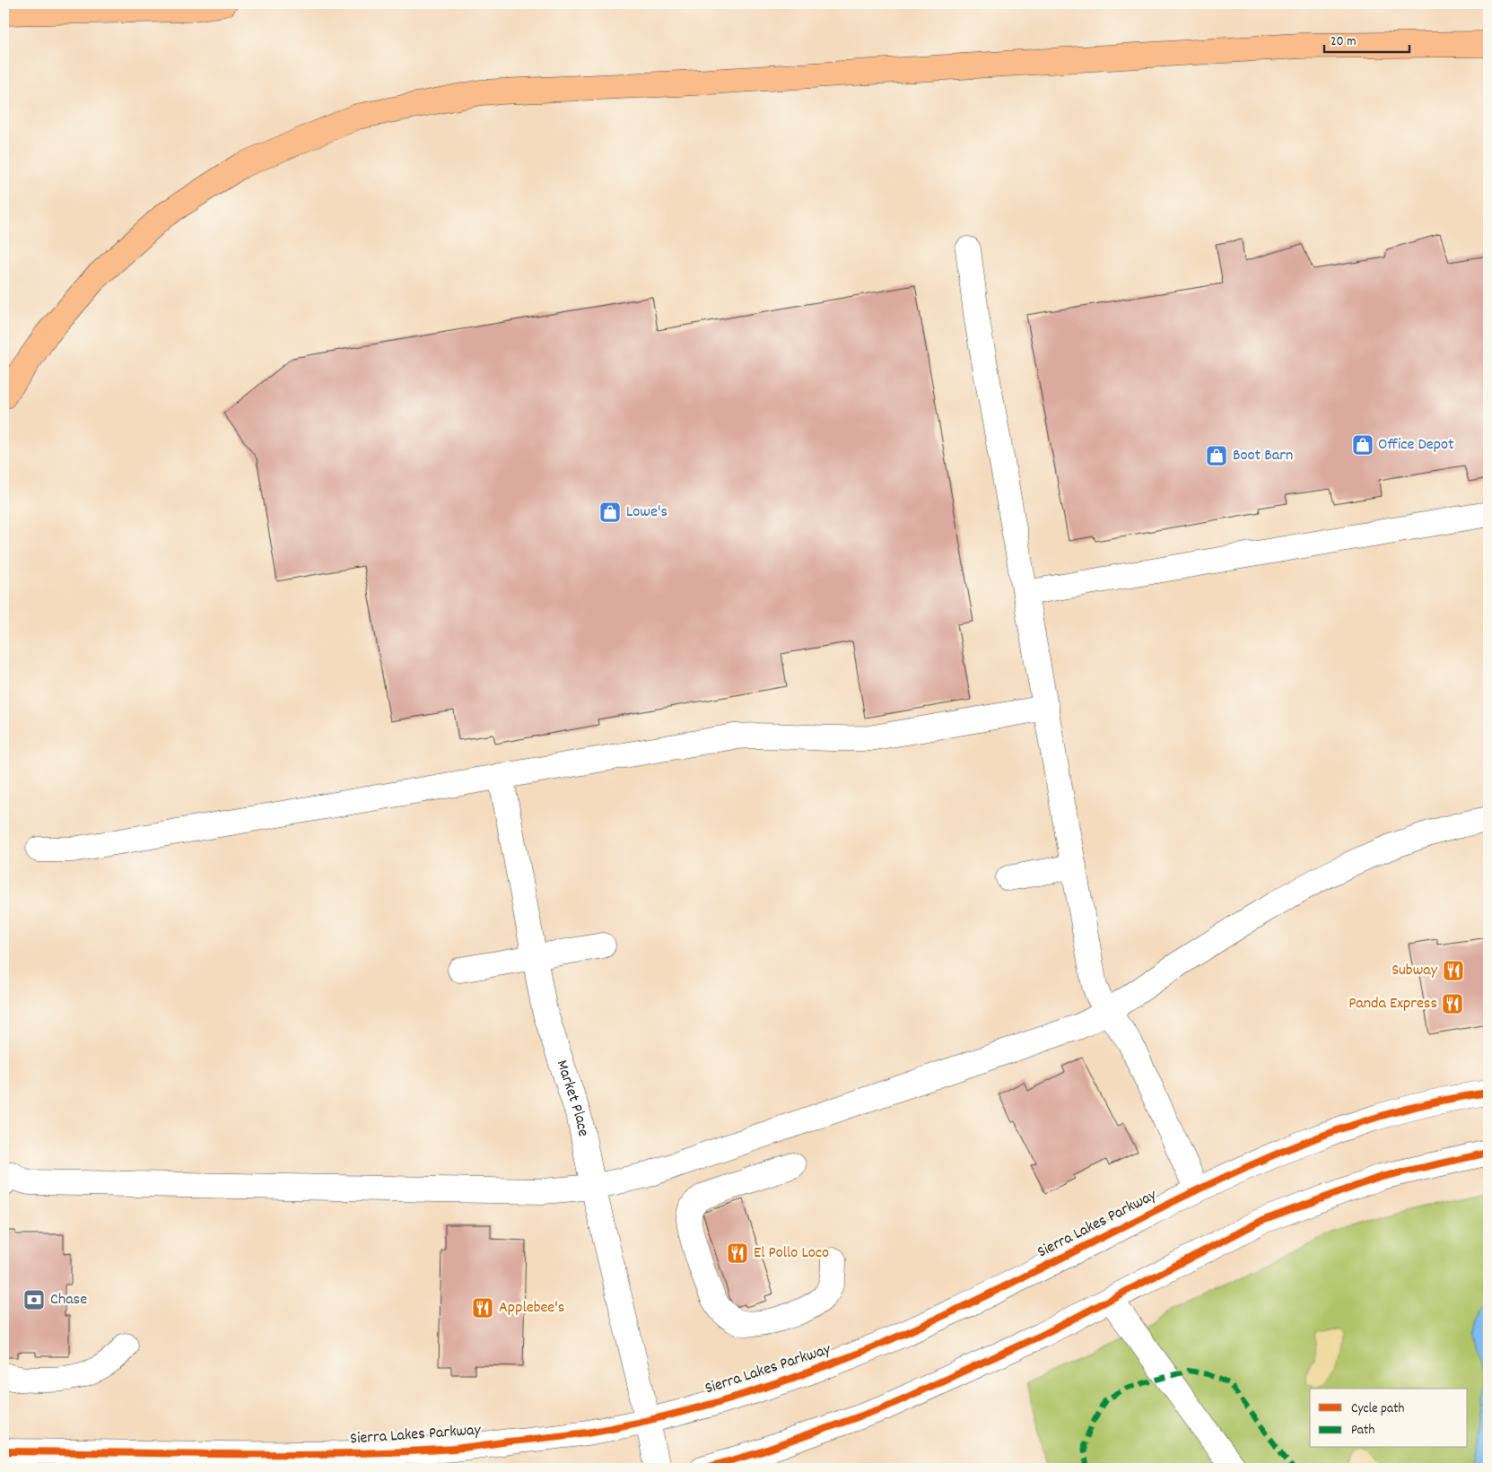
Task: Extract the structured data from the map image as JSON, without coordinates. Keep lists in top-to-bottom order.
{
  "streets": {
    "street": ["Market Place", "Sierra Lakes Parkway"]
  },
  "crossings": [
    ["Market Place", "Sierra Lakes Parkway"]
  ],
  "places": {
    "shop": ["Office Depot", "Boot Barn", "Lowe's"],
    "restaurant": [
      "Subway",
      "Panda Express",
      "El Pollo Loco",
      "Applebee's"
    ],
    "bank": ["Chase"]
  },
  "legend": ["Cycle path", "Path"],
  "scale_bar": "20 m"
}
